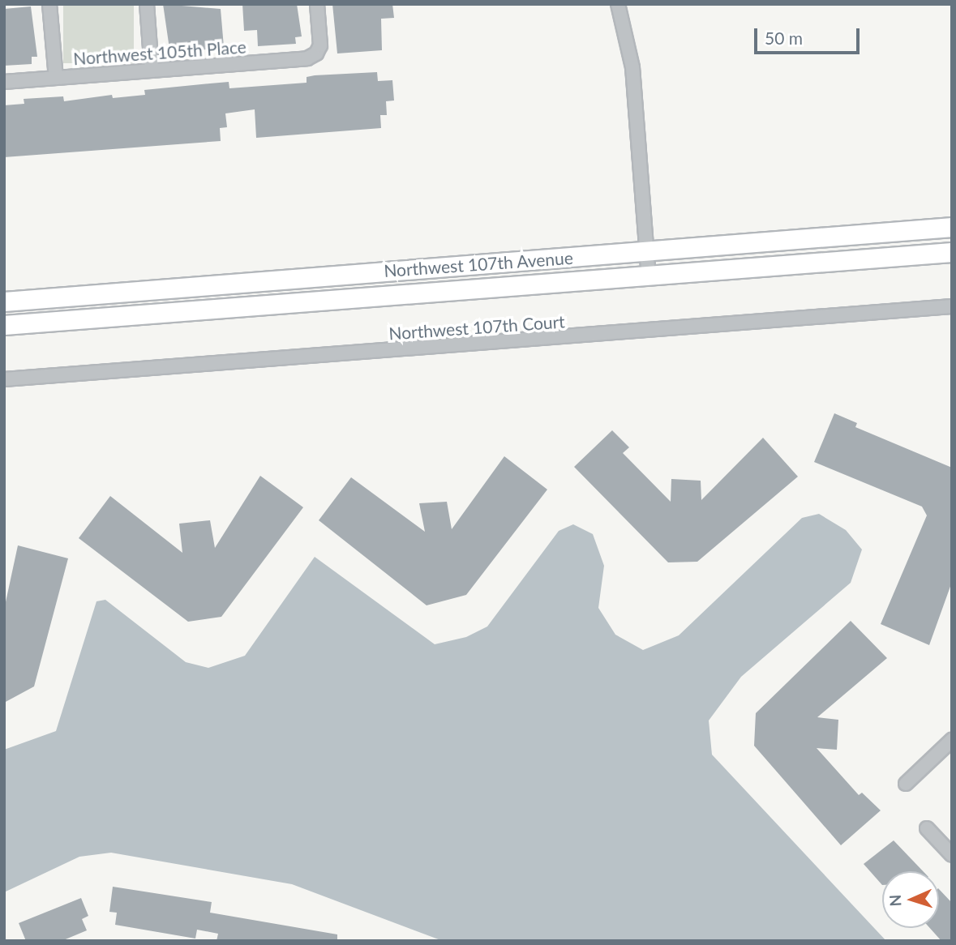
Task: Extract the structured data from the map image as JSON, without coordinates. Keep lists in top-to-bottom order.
{
  "streets": {
    "main road": ["Northwest 107th Avenue"],
    "street": ["Northwest 105th Place", "Northwest 107th Court"]
  },
  "scale_bar": "50 m",
  "north": "left"
}
